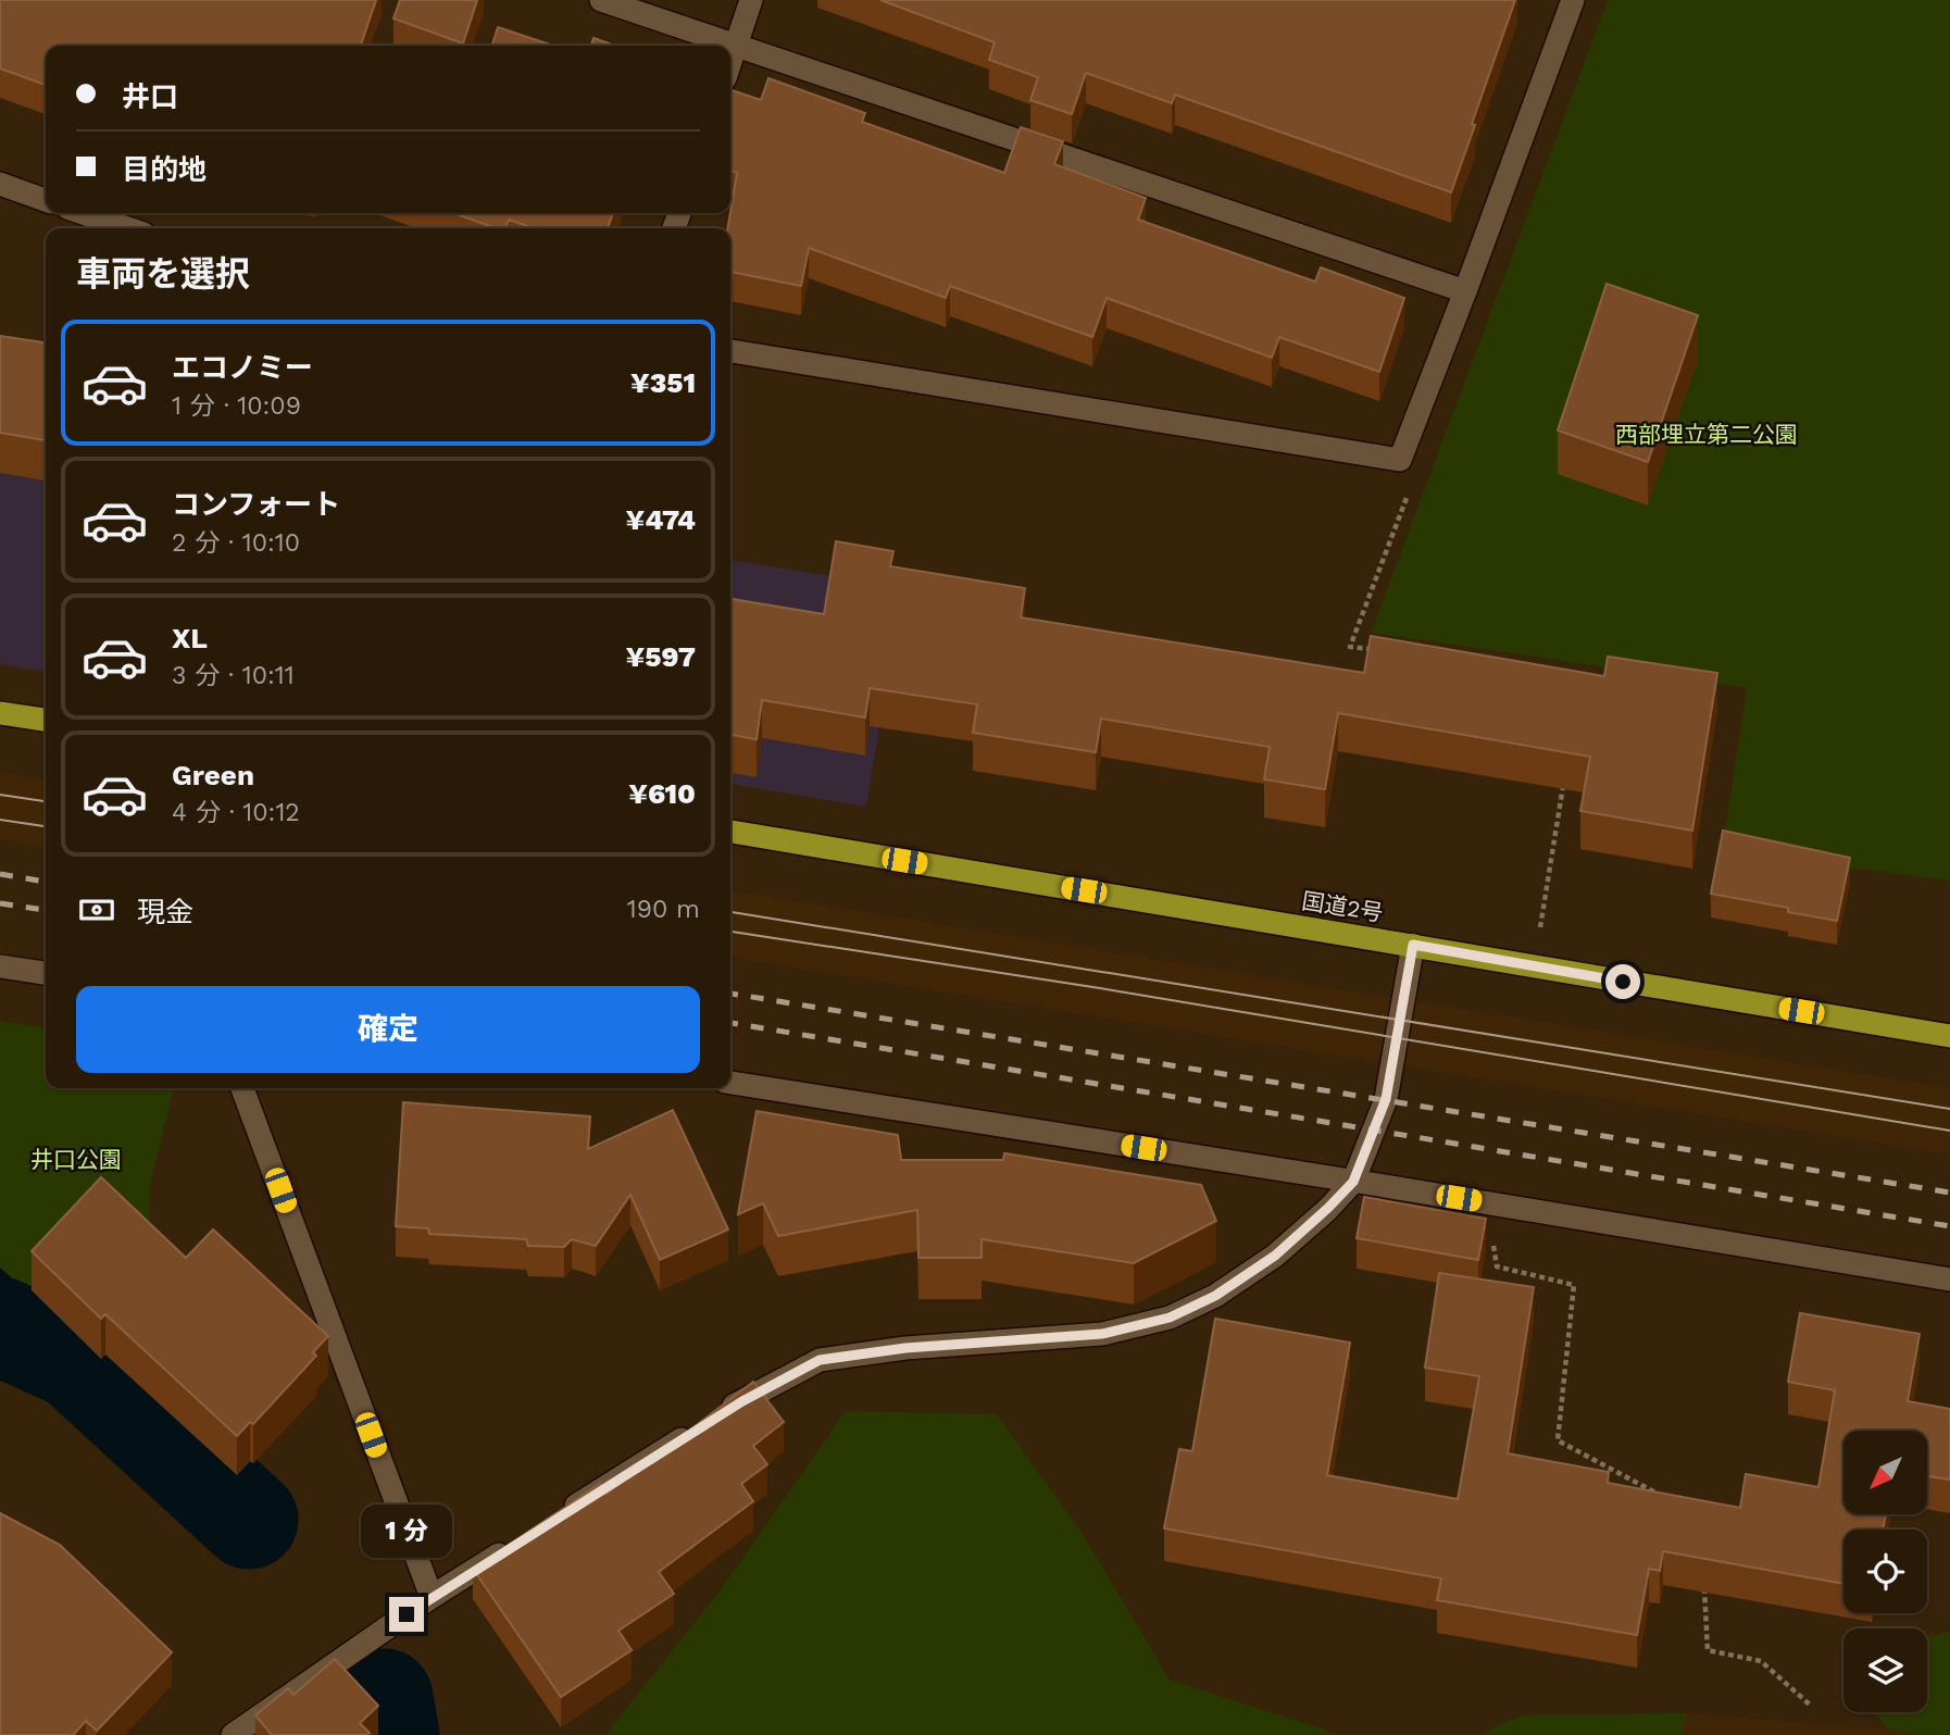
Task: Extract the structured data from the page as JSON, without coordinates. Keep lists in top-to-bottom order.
{
  "streets": {
    "highway": ["国道2号"]
  },
  "parks": ["西部埋立第二公園", "井口公園"],
  "north": "bottom left",
  "page": {
    "banner": ["井口", "目的地"],
    "heading": "車両を選択",
    "list": [
      {
        "name": "エコノミー",
        "note": "1 分 · 10:09",
        "value": "¥351"
      },
      {
        "name": "コンフォート",
        "note": "2 分 · 10:10",
        "value": "¥474"
      },
      {
        "name": "XL",
        "note": "3 分 · 10:11",
        "value": "¥597"
      },
      {
        "name": "Green",
        "note": "4 分 · 10:12",
        "value": "¥610"
      }
    ],
    "pay": ["現金", "190 m"],
    "buttons": "確定",
    "bubble": "1 分"
  }
}
